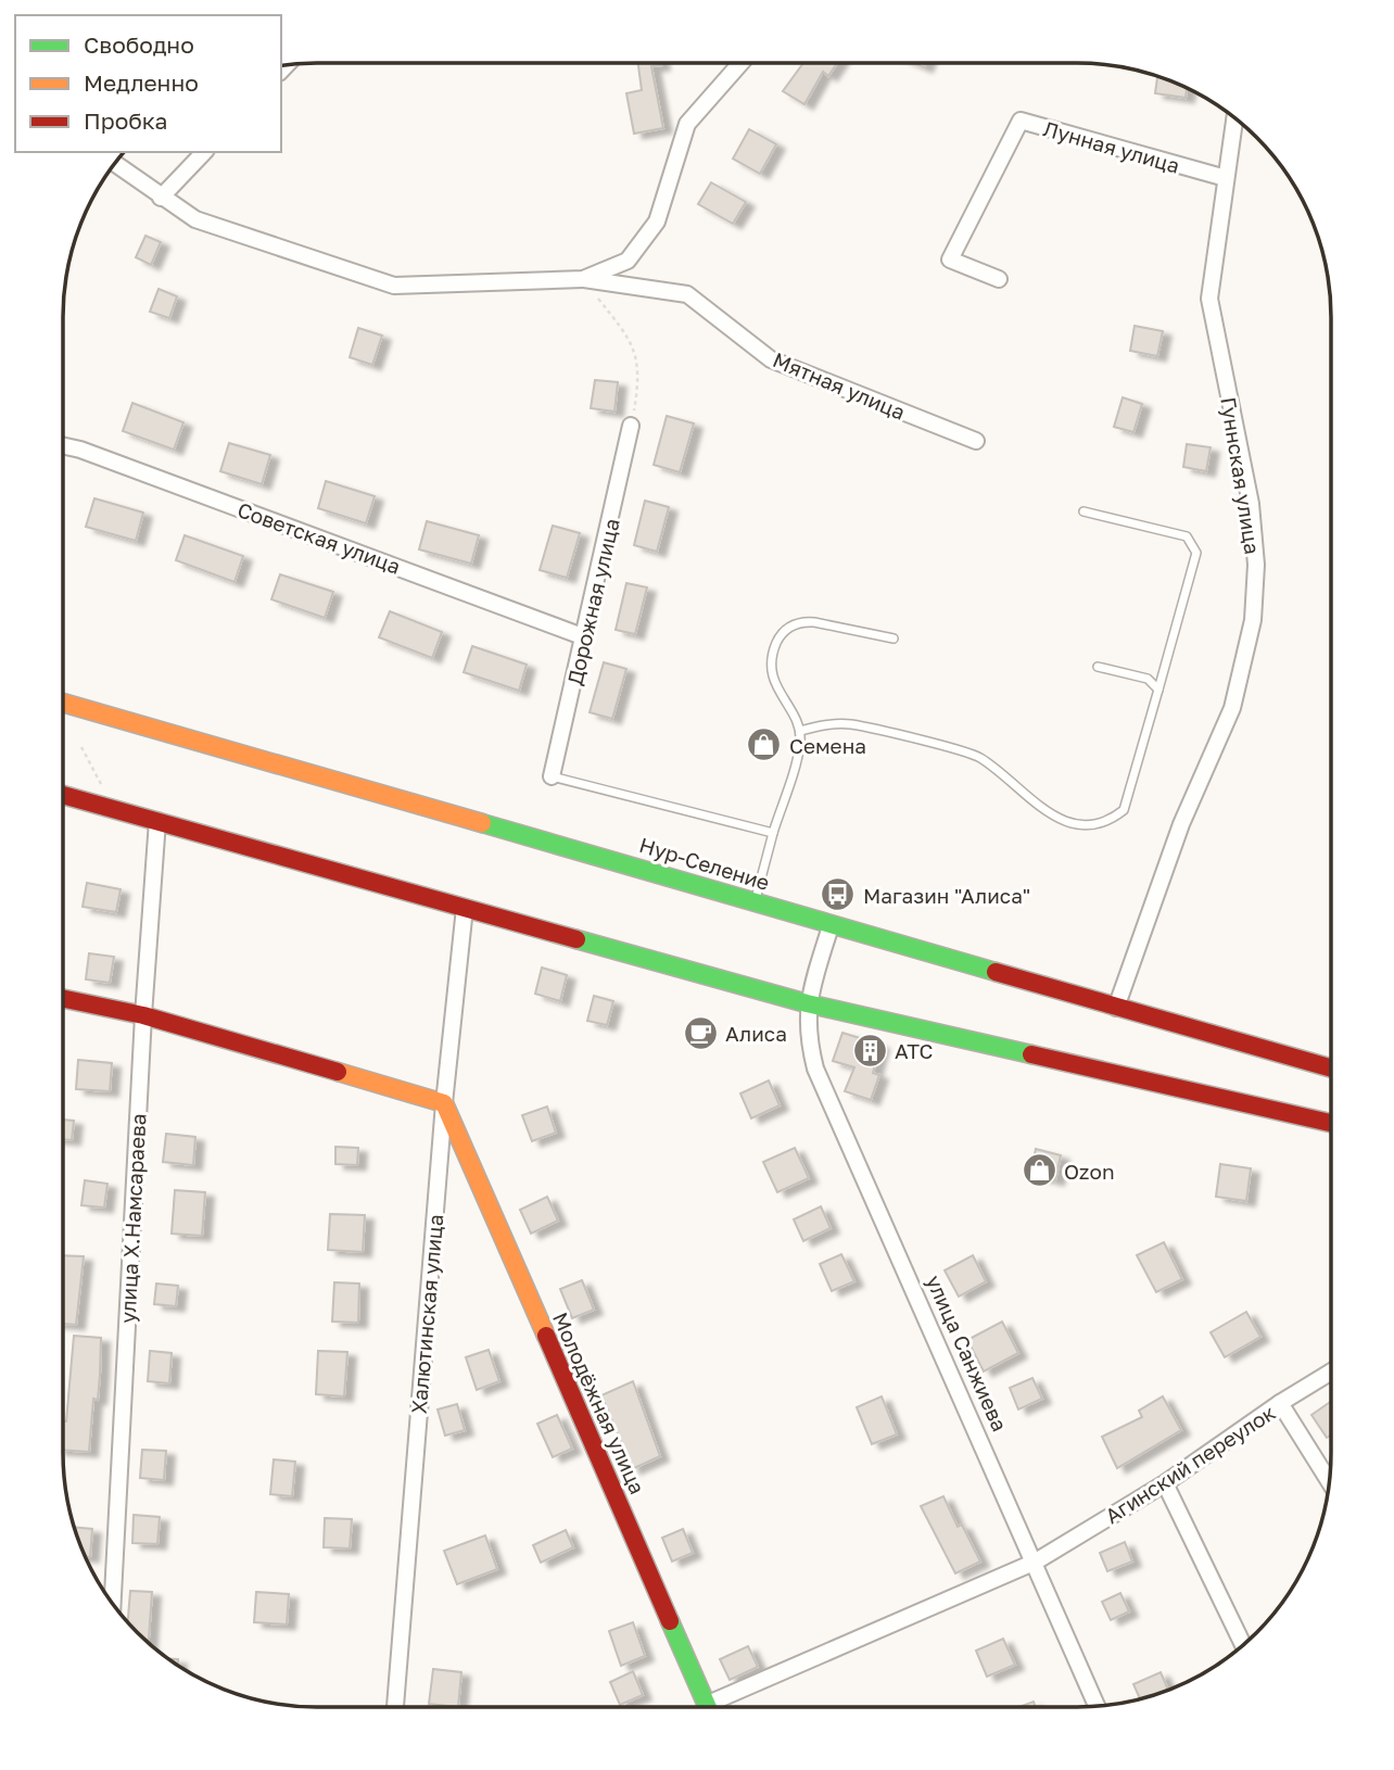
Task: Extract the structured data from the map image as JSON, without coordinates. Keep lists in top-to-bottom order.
{
  "streets": {
    "main road": ["Нур-Селение", "Молодёжная улица"],
    "street": [
      "Лунная улица",
      "Мятная улица",
      "Гуннская улица",
      "Советская улица",
      "Дорожная улица",
      "улица Х.Намсараева",
      "Халютинская улица",
      "улица Санжиева",
      "Агинский переулок"
    ]
  },
  "crossings": [
    ["Лунная улица", "Гуннская улица"],
    ["Гуннская улица", "Нур-Селение"],
    ["Советская улица", "Дорожная улица"],
    ["Нур-Селение", "улица Санжиева"],
    ["Халютинская улица", "Молодёжная улица"],
    ["улица Санжиева", "Агинский переулок"]
  ],
  "places": {
    "shop": ["Семена", "Ozon"],
    "bus stop": ["Магазин \"Алиса\""],
    "cafe": ["Алиса"],
    "building": ["АТС"]
  },
  "legend": ["Свободно", "Медленно", "Пробка"]
}
